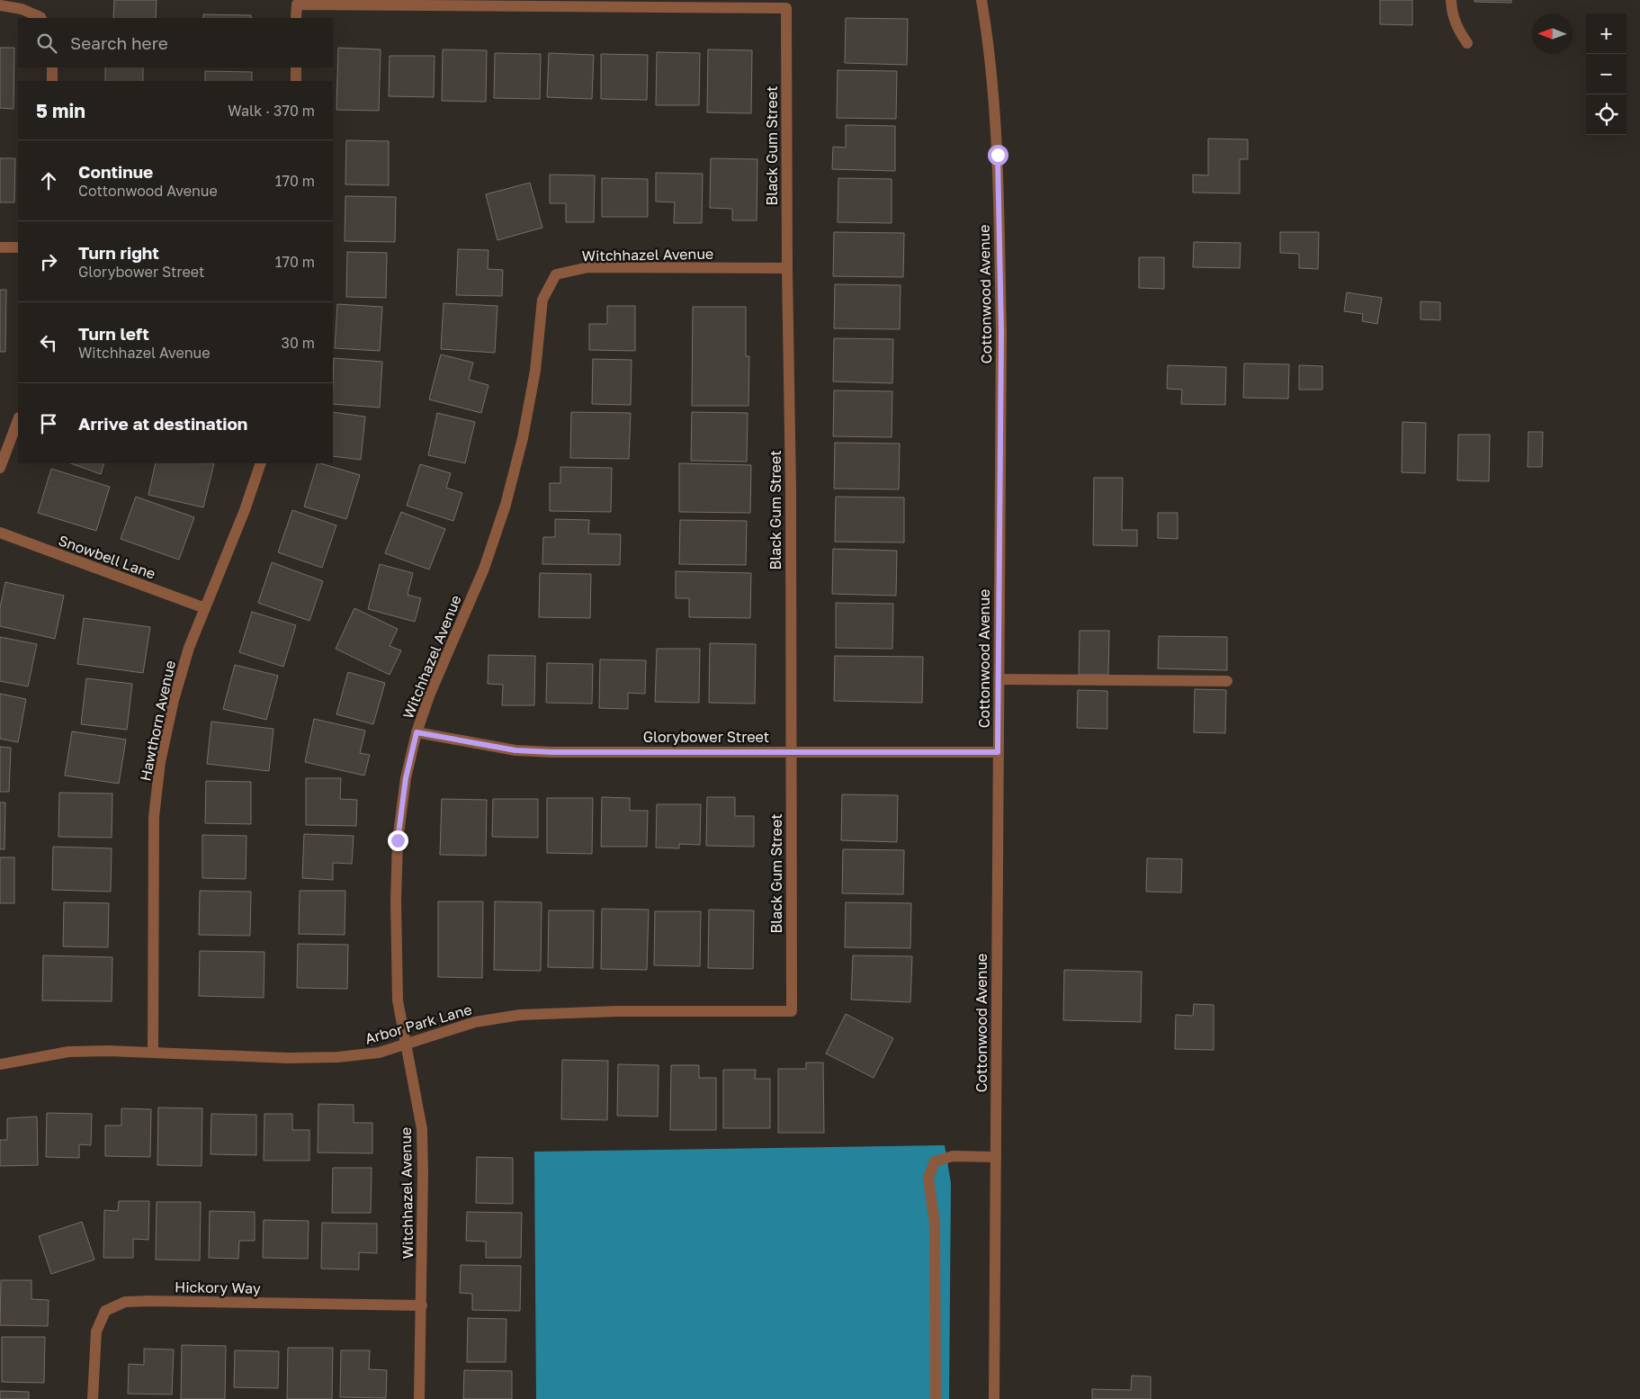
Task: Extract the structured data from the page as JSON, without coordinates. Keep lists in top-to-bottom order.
{
  "streets": {
    "street": [
      "Black Gum Street",
      "Witchhazel Avenue",
      "Cottonwood Avenue",
      "Snowbell Lane",
      "Hawthorn Avenue",
      "Glorybower Street",
      "Arbor Park Lane",
      "Hickory Way"
    ]
  },
  "crossings": [
    ["Black Gum Street", "Witchhazel Avenue"],
    ["Black Gum Street", "Glorybower Street"],
    ["Black Gum Street", "Arbor Park Lane"],
    ["Witchhazel Avenue", "Glorybower Street"],
    ["Witchhazel Avenue", "Arbor Park Lane"],
    ["Witchhazel Avenue", "Hickory Way"],
    ["Cottonwood Avenue", "Glorybower Street"],
    ["Snowbell Lane", "Hawthorn Avenue"],
    ["Hawthorn Avenue", "Arbor Park Lane"]
  ],
  "north": "left",
  "page": {
    "map_buttons": ["+", "−"],
    "search": "Search here",
    "heading": ["5 min", "Walk · 370 m"],
    "list": [
      ["Continue", "Cottonwood Avenue", "170 m"],
      ["Turn right", "Glorybower Street", "170 m"],
      ["Turn left", "Witchhazel Avenue", "30 m"],
      "Arrive at destination"
    ]
  }
}
